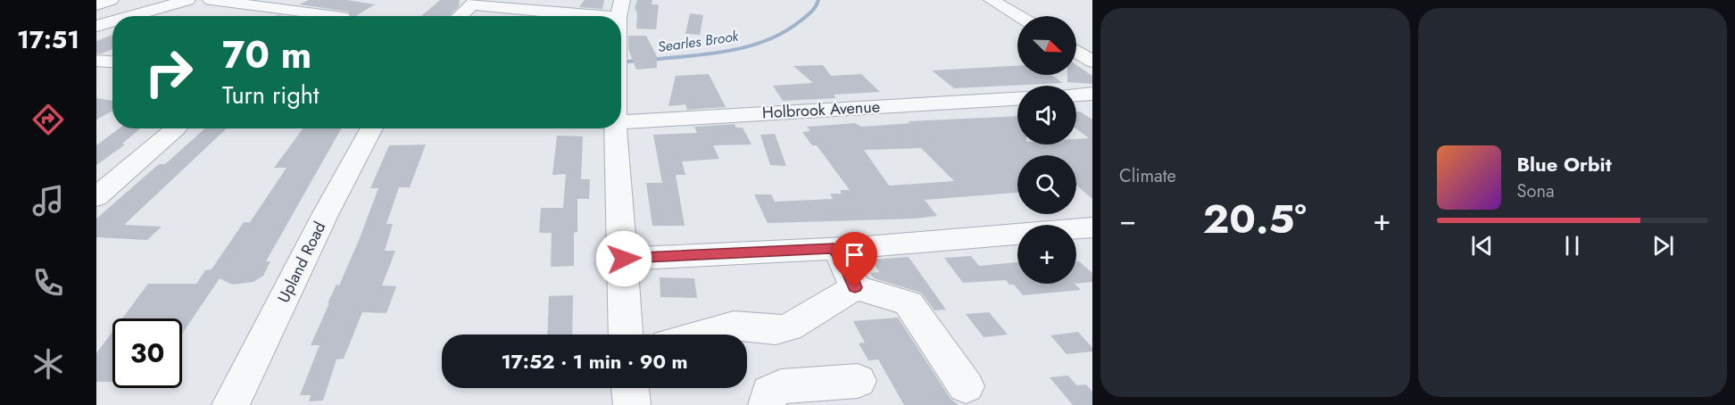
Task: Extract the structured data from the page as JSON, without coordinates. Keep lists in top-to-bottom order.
{
  "streets": {
    "street": ["Holbrook Avenue", "Upland Road"]
  },
  "water": ["Searles Brook"],
  "north": "bottom right",
  "page": {
    "tabs": "17:51",
    "tile": "Climate",
    "map_buttons": "+",
    "turn": ["70 m", "Turn right"],
    "song": ["Blue Orbit", "Sona"],
    "heat": ["−", "20.5°", "+"],
    "limit": "30",
    "trip": "17:52 · 1 min · 90 m"
  }
}
